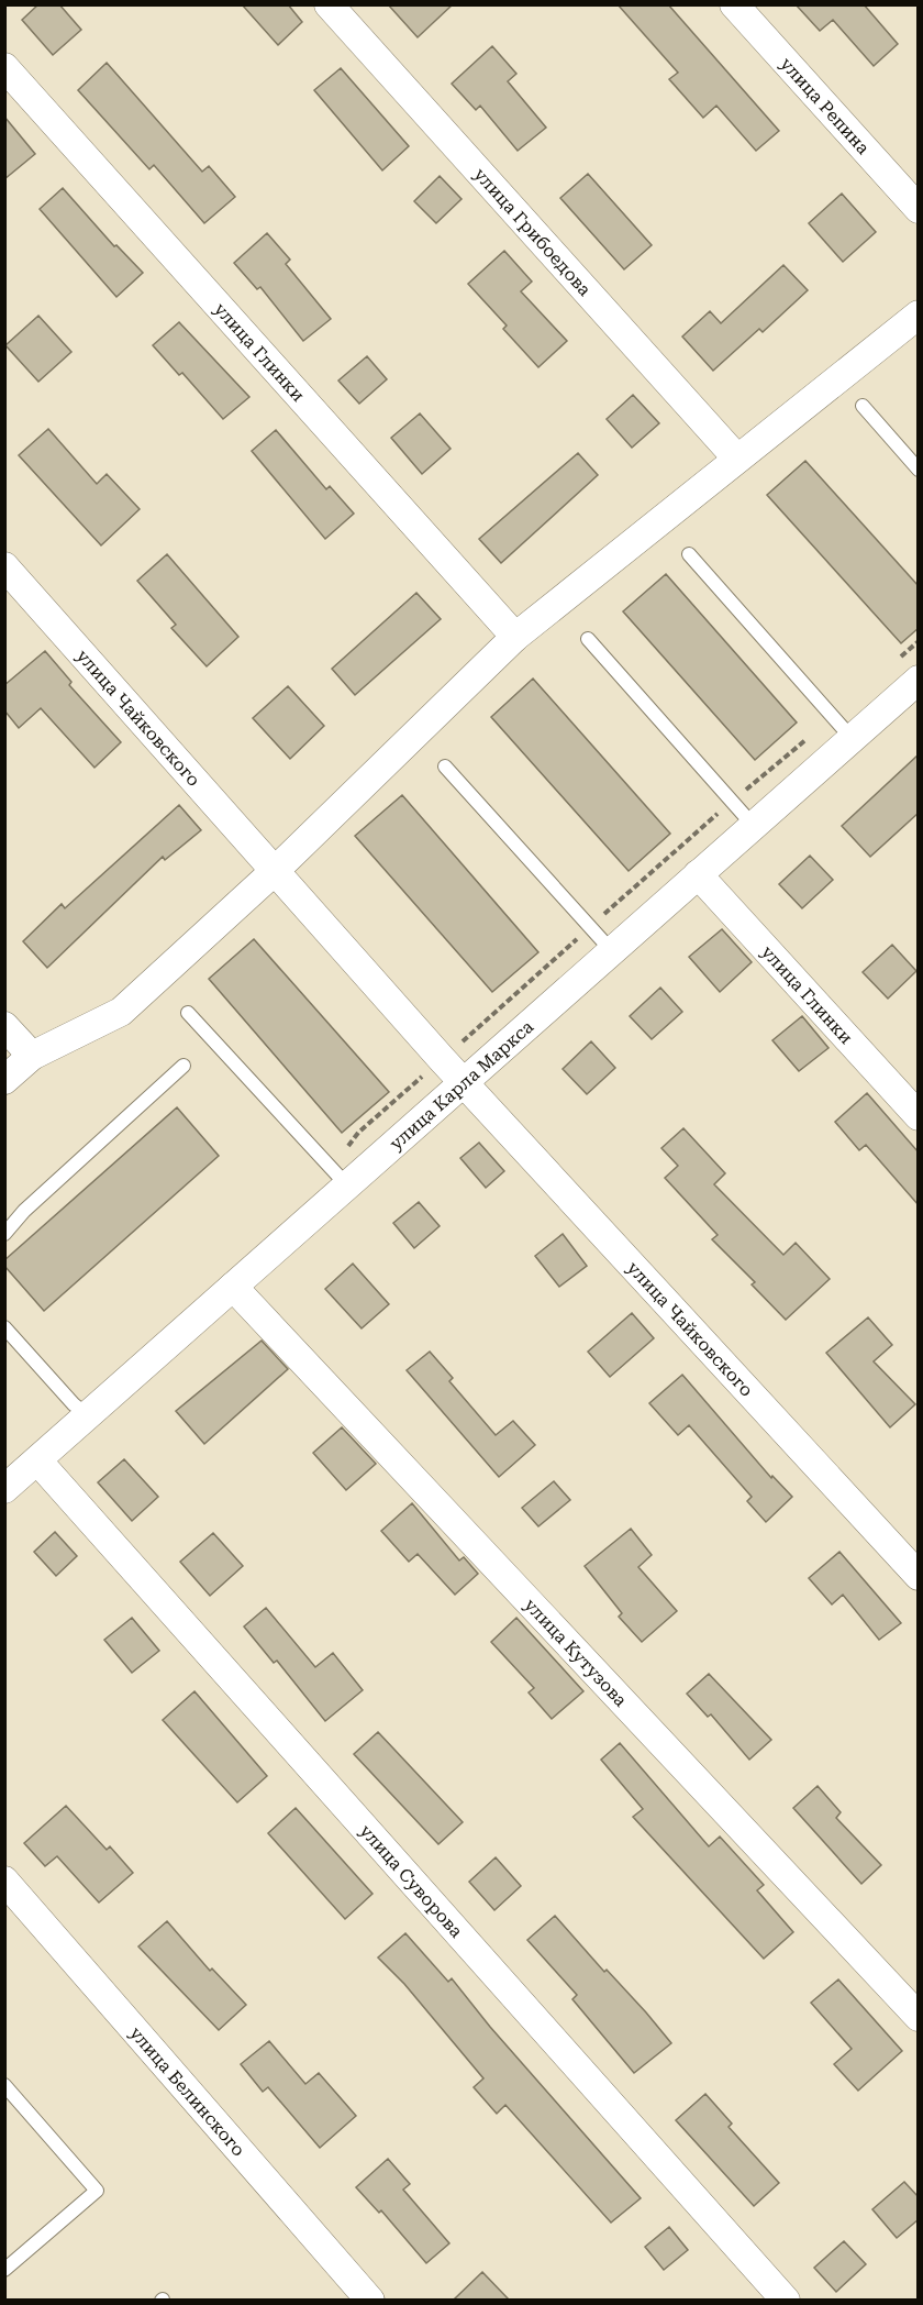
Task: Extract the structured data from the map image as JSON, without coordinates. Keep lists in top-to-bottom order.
{
  "streets": {
    "street": [
      "улица Репина",
      "улица Грибоедова",
      "улица Глинки",
      "улица Чайковского",
      "улица Карла Маркса",
      "улица Кутузова",
      "улица Суворова",
      "улица Белинского"
    ]
  },
  "crossings": [
    ["улица Глинки", "улица Карла Маркса"],
    ["улица Чайковского", "улица Карла Маркса"],
    ["улица Карла Маркса", "улица Кутузова"],
    ["улица Карла Маркса", "улица Суворова"]
  ]
}
